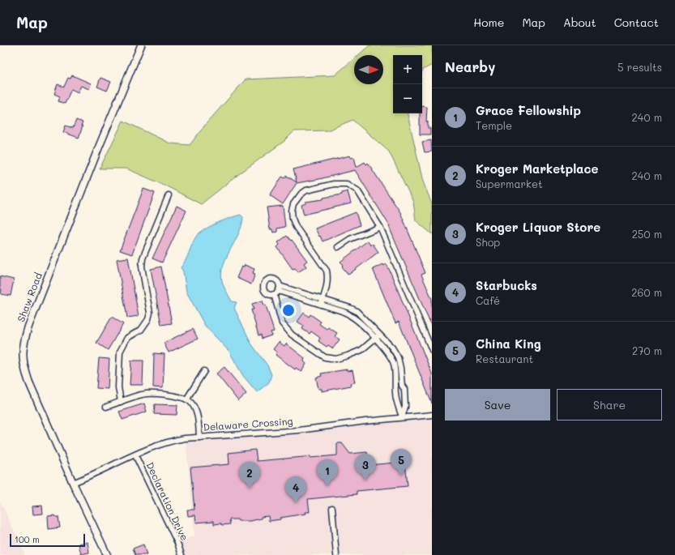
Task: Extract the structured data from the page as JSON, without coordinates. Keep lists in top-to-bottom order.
{
  "streets": {
    "main road": ["Shaw Road"],
    "street": ["Delaware Crossing", "Declaration Drive"]
  },
  "crossings": [
    ["Shaw Road", "Delaware Crossing"],
    ["Delaware Crossing", "Declaration Drive"]
  ],
  "scale_bar": "100 m",
  "north": "right",
  "page": {
    "header": "Map",
    "nav": [
      "Home",
      "Map",
      "About",
      "Contact"
    ],
    "heading": ["Nearby", "5 results"],
    "map_buttons": ["+", "−"],
    "list": [
      {
        "mark": "1",
        "name": "Grace Fellowship",
        "note": "Temple",
        "value": "240 m"
      },
      {
        "mark": "2",
        "name": "Kroger Marketplace",
        "note": "Supermarket",
        "value": "240 m"
      },
      {
        "mark": "3",
        "name": "Kroger Liquor Store",
        "note": "Shop",
        "value": "250 m"
      },
      {
        "mark": "4",
        "name": "Starbucks",
        "note": "Café",
        "value": "260 m"
      },
      {
        "mark": "5",
        "name": "China King",
        "note": "Restaurant",
        "value": "270 m"
      }
    ],
    "buttons": ["Save", "Share"],
    "pins": [
      "5",
      "3",
      "1",
      "2",
      "4"
    ],
    "scale": "100 m"
  }
}
